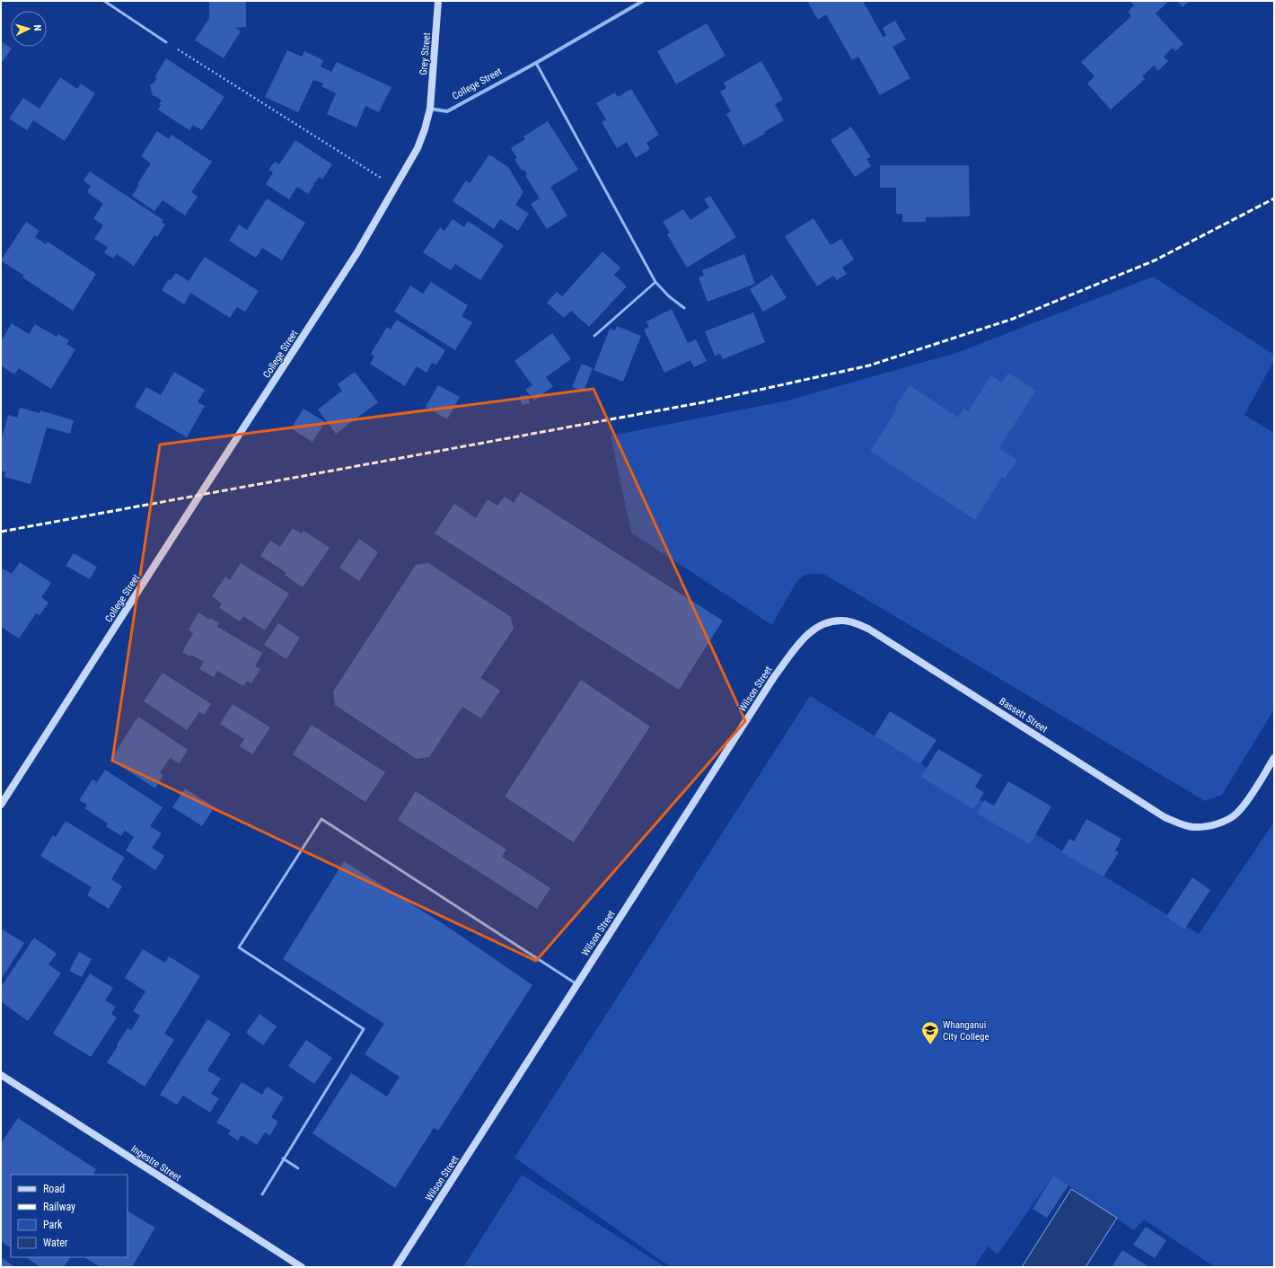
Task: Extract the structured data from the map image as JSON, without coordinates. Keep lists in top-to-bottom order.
{
  "streets": {
    "street": [
      "Grey Street",
      "College Street",
      "Wilson Street",
      "Bassett Street",
      "Ingestre Street"
    ]
  },
  "crossings": [
    ["Grey Street", "College Street"],
    ["Wilson Street", "Bassett Street"]
  ],
  "places": {
    "school or university": ["Whanganui City College"]
  },
  "legend": [
    "Road",
    "Railway",
    "Park",
    "Water"
  ],
  "north": "right"
}
